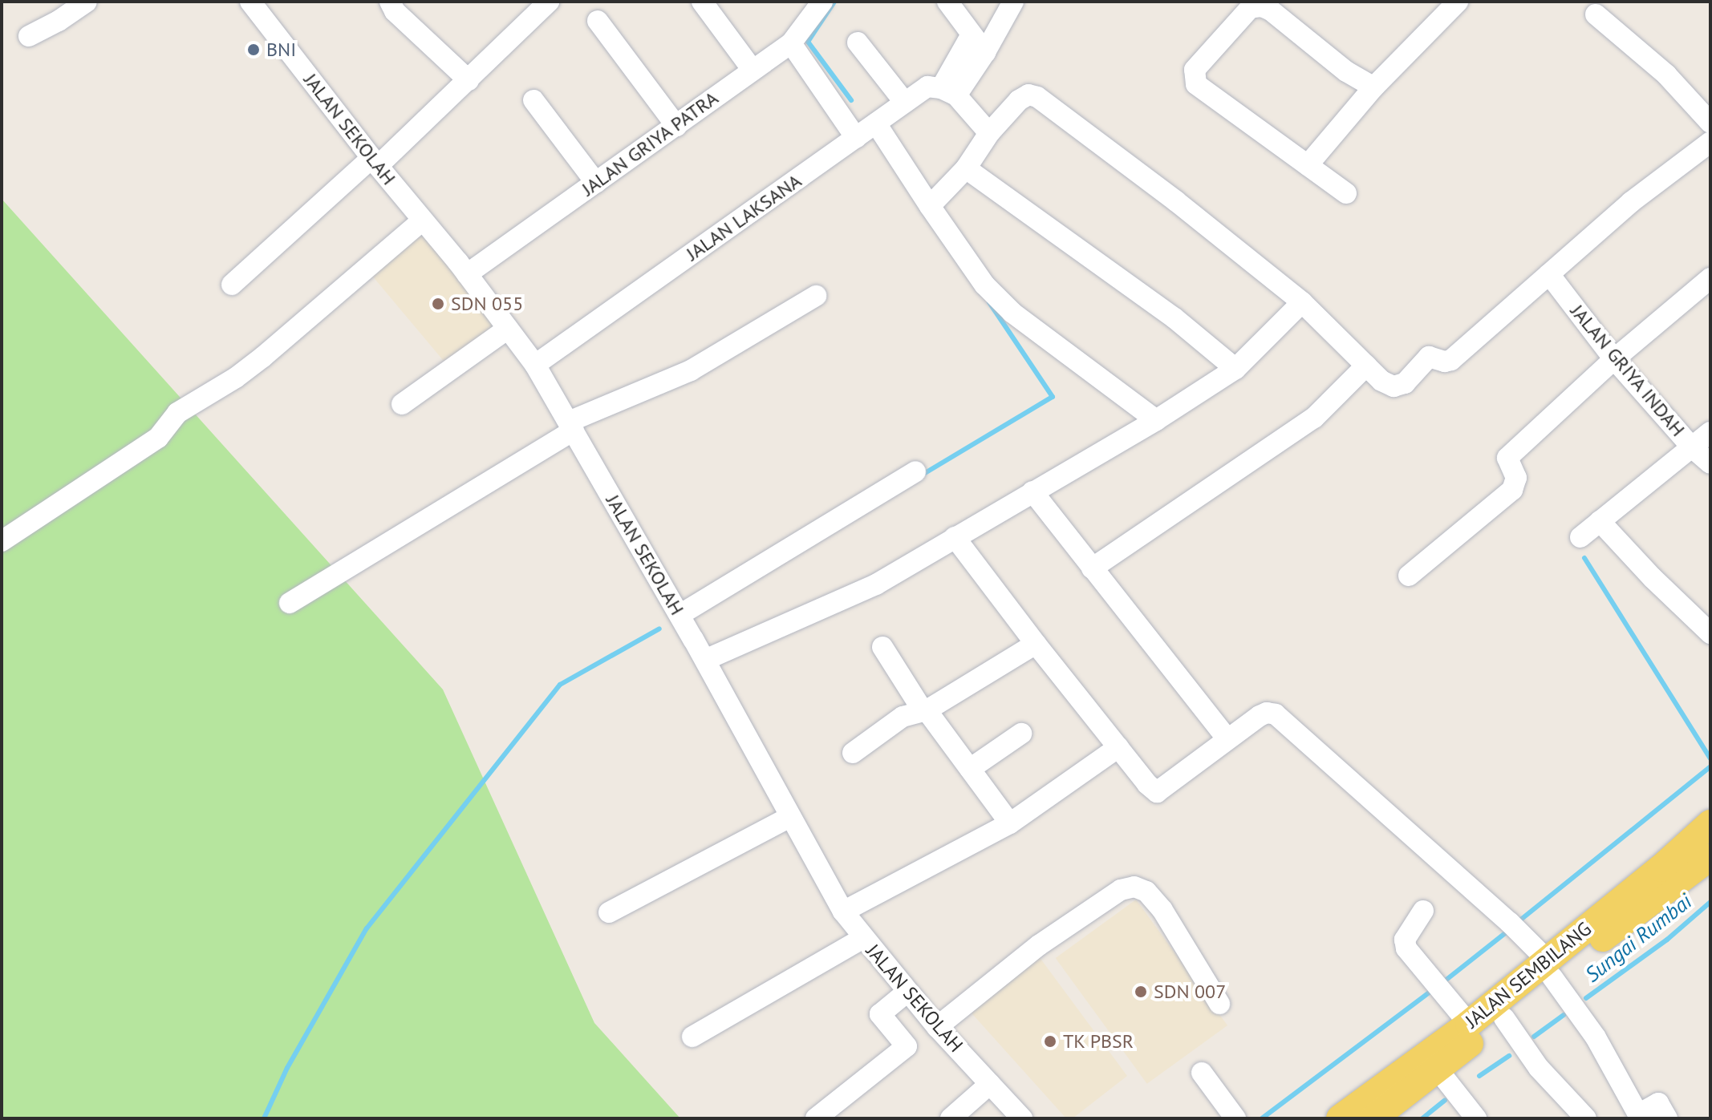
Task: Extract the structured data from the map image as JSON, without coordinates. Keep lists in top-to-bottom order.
{
  "streets": {
    "main road": ["JALAN SEMBILANG"],
    "street": [
      "JALAN SEKOLAH",
      "JALAN GRIYA PATRA",
      "JALAN LAKSANA",
      "JALAN GRIYA INDAH"
    ]
  },
  "crossings": [
    ["JALAN SEKOLAH", "JALAN GRIYA PATRA"],
    ["JALAN SEKOLAH", "JALAN LAKSANA"]
  ],
  "water": ["Sungai Rumbai"],
  "places": [
    "BNI",
    "SDN 055",
    "SDN 007",
    "TK PBSR"
  ]
}
